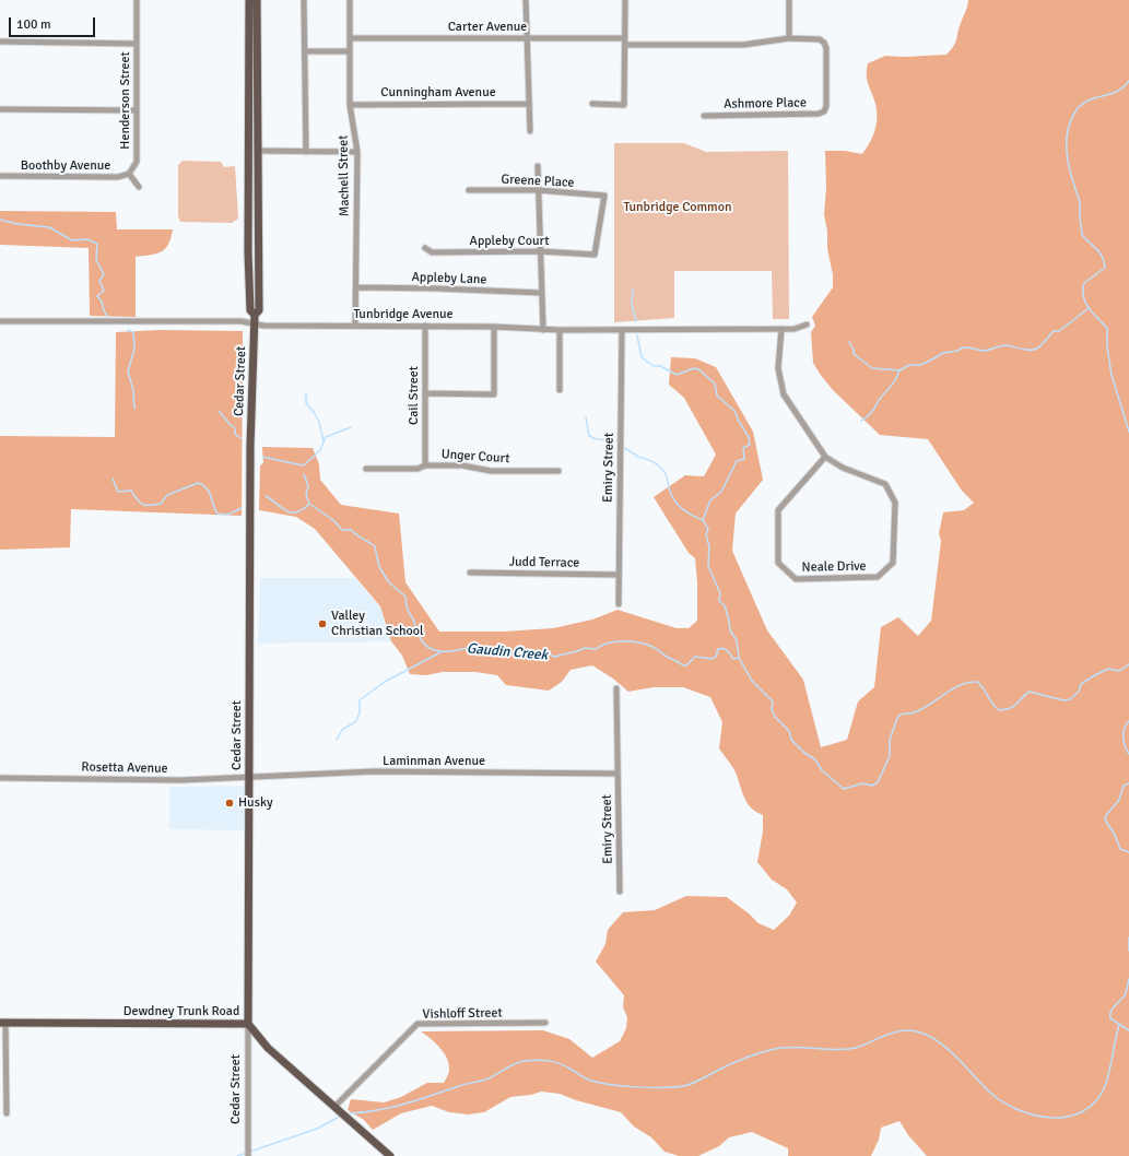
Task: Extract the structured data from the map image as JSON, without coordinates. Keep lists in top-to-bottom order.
{
  "streets": {
    "main road": ["Cedar Street", "Dewdney Trunk Road"],
    "street": [
      "Carter Avenue",
      "Cunningham Avenue",
      "Henderson Street",
      "Ashmore Place",
      "Boothby Avenue",
      "Machell Street",
      "Greene Place",
      "Appleby Court",
      "Appleby Lane",
      "Tunbridge Avenue",
      "Cail Street",
      "Unger Court",
      "Emiry Street",
      "Judd Terrace",
      "Neale Drive",
      "Laminman Avenue",
      "Rosetta Avenue",
      "Vishloff Street"
    ]
  },
  "crossings": [
    ["Carter Avenue", "Ashmore Place"],
    ["Carter Avenue", "Machell Street"],
    ["Cunningham Avenue", "Machell Street"],
    ["Henderson Street", "Boothby Avenue"],
    ["Machell Street", "Appleby Lane"],
    ["Machell Street", "Tunbridge Avenue"],
    ["Greene Place", "Appleby Court"],
    ["Tunbridge Avenue", "Cedar Street"],
    ["Tunbridge Avenue", "Cail Street"],
    ["Tunbridge Avenue", "Emiry Street"],
    ["Tunbridge Avenue", "Neale Drive"],
    ["Cedar Street", "Laminman Avenue"],
    ["Cedar Street", "Rosetta Avenue"],
    ["Cedar Street", "Dewdney Trunk Road"],
    ["Cail Street", "Unger Court"],
    ["Emiry Street", "Judd Terrace"],
    ["Emiry Street", "Laminman Avenue"],
    ["Laminman Avenue", "Rosetta Avenue"],
    ["Dewdney Trunk Road", "Vishloff Street"]
  ],
  "water": ["Gaudin Creek"],
  "parks": ["Tunbridge Common"],
  "places": ["Valley Christian School", "Husky"],
  "scale_bar": "100 m"
}
